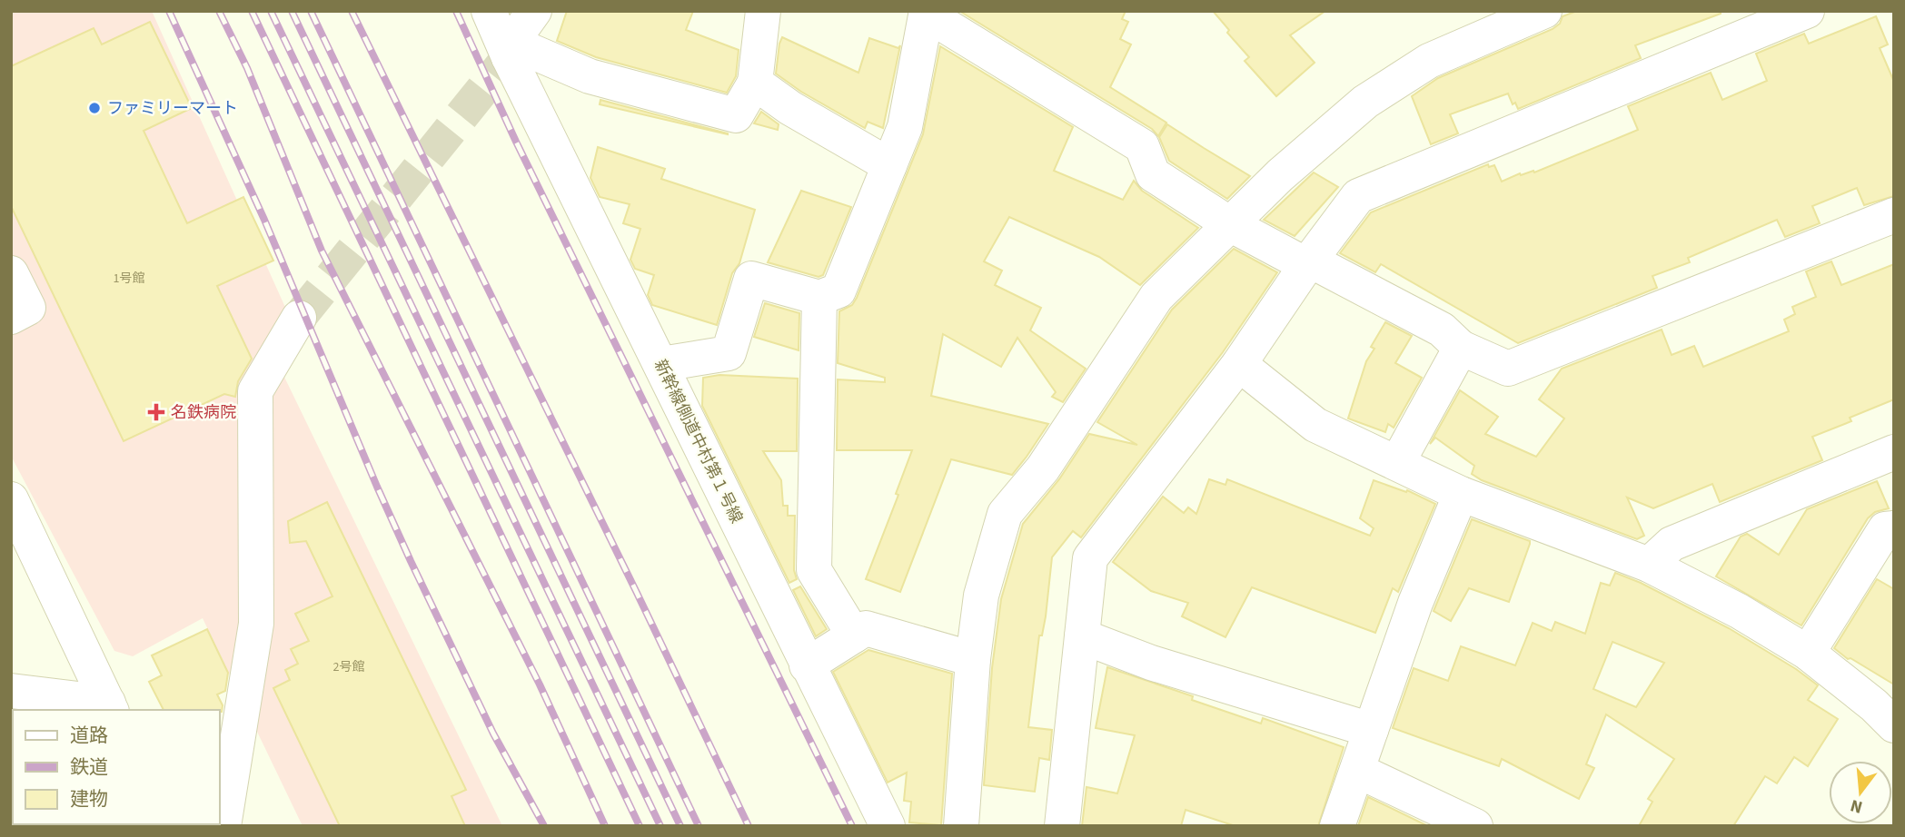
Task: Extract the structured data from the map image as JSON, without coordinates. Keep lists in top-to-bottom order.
{
  "streets": {
    "street": ["新幹線側道中村第１号線"]
  },
  "places": {
    "other": ["ファミリーマート"],
    "health": ["名鉄病院"]
  },
  "house_numbers": ["1号館", "2号館"],
  "legend": ["道路", "鉄道", "建物"],
  "north": "bottom"
}
